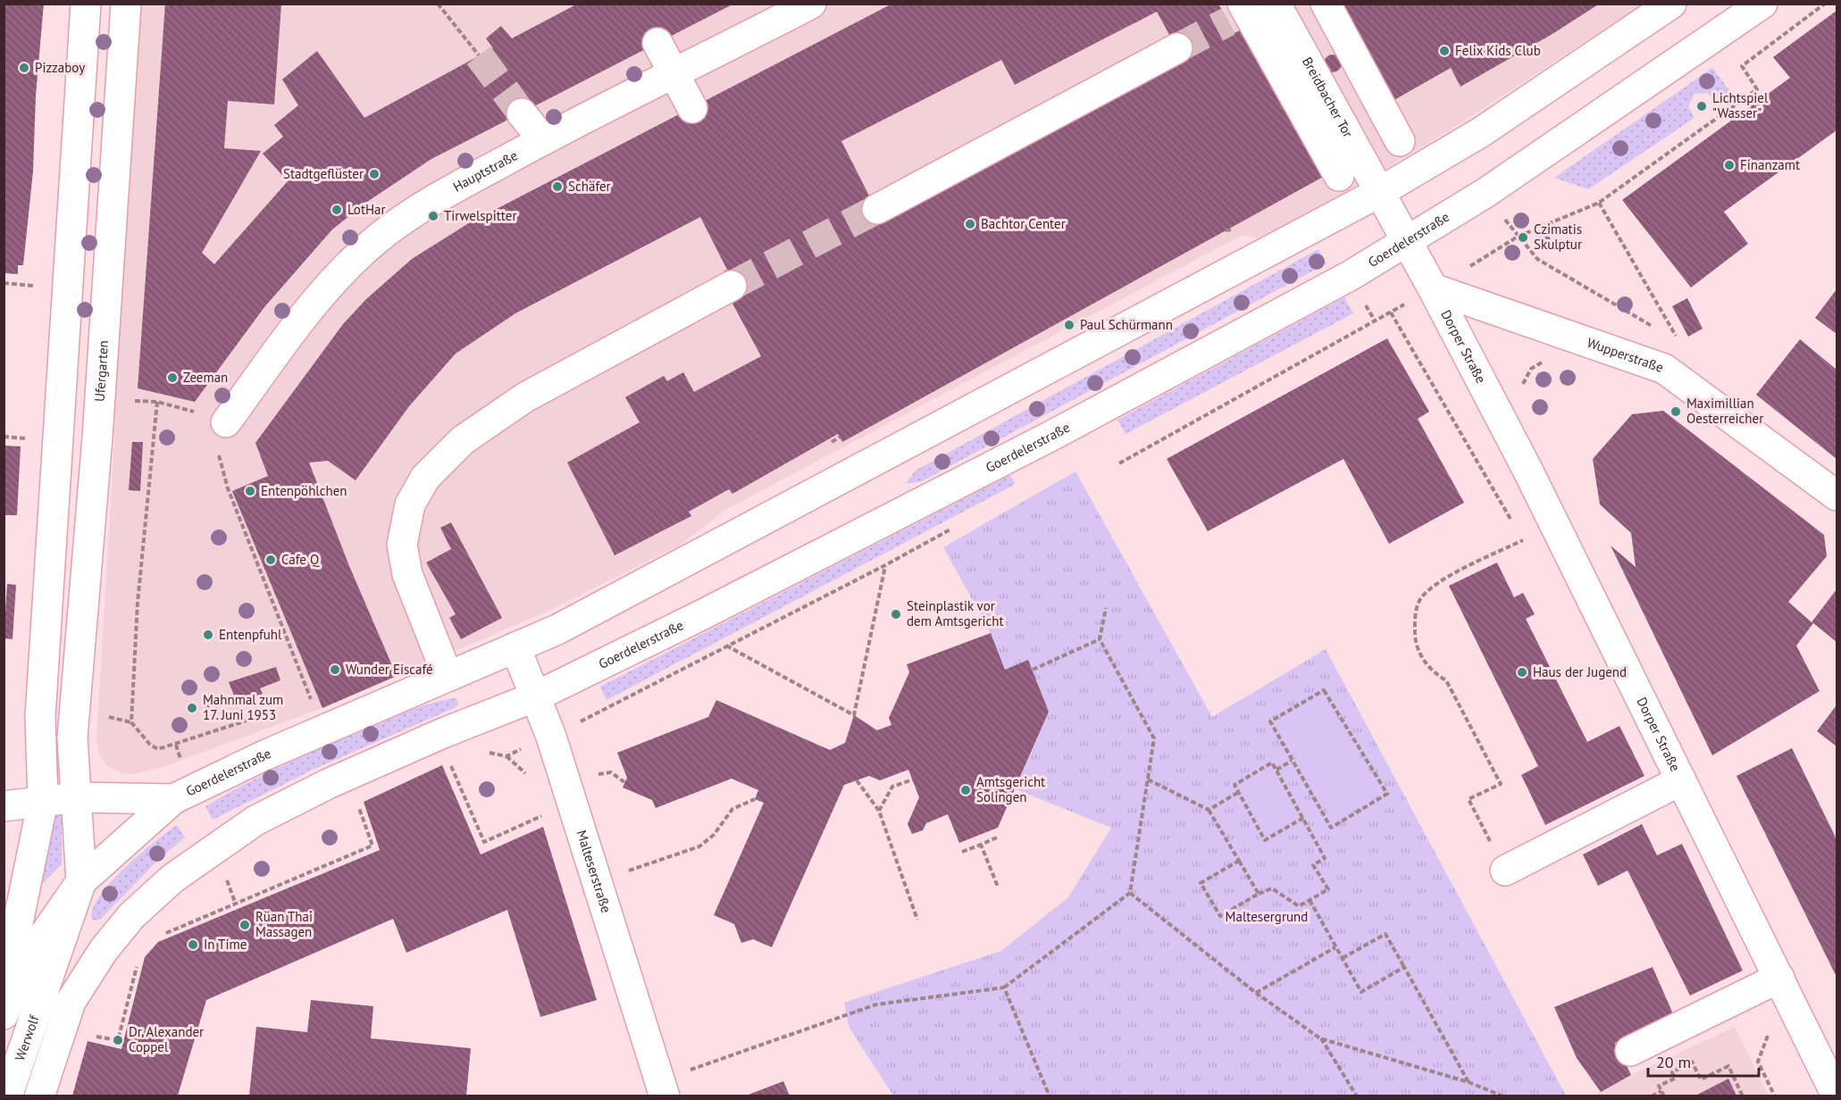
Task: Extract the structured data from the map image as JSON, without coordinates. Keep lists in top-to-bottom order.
{
  "streets": {
    "street": [
      "Breidbacher Tor",
      "Hauptstraße",
      "Goerdelerstraße",
      "Dorper Straße",
      "Wupperstraße",
      "Ufergarten",
      "Malteserstraße",
      "Werwolf"
    ]
  },
  "crossings": [
    ["Breidbacher Tor", "Goerdelerstraße"],
    ["Goerdelerstraße", "Ufergarten"],
    ["Goerdelerstraße", "Malteserstraße"],
    ["Goerdelerstraße", "Werwolf"],
    ["Dorper Straße", "Wupperstraße"]
  ],
  "parks": ["Maltesergrund"],
  "places": [
    "Felix Kids Club",
    "Pizzaboy",
    "Lichtspiel \"Wasser\"",
    "Finanzamt",
    "Stadtgeflüster",
    "Schäfer",
    "LotHar",
    "Tirwelspitter",
    "Bachtor Center",
    "Czimatis Skulptur",
    "Paul Schürmann",
    "Zeeman",
    "Maximillian Oesterreicher",
    "Entenpöhlchen",
    "Cafe Q",
    "Steinplastik vor dem Amtsgericht",
    "Entenpfuhl",
    "Wunder Eiscafé",
    "Haus der Jugend",
    "Mahnmal zum 17. Juni 1953",
    "Amtsgericht Solingen",
    "Rüan Thai Massagen",
    "In Time",
    "Dr. Alexander Coppel"
  ],
  "scale_bar": "20 m"
}
